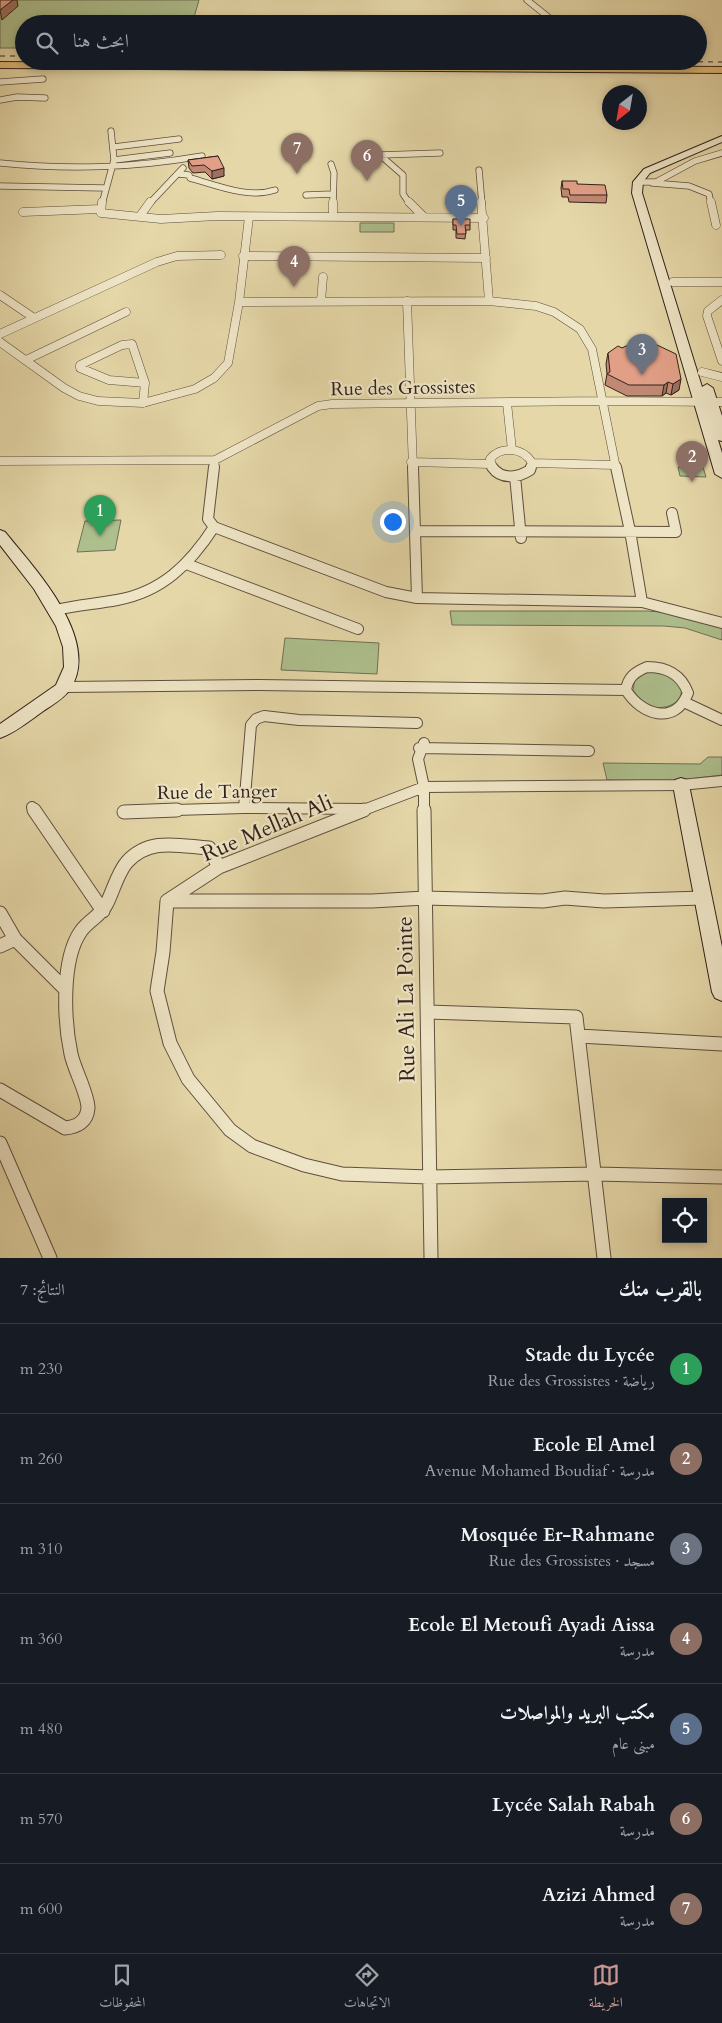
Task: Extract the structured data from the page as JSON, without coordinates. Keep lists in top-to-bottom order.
{
  "streets": {
    "street": [
      "Rue des Grossistes",
      "Rue de Tanger",
      "Rue Mellah Ali",
      "Rue Ali La Pointe"
    ]
  },
  "crossings": [
    ["Rue de Tanger", "Rue Mellah Ali"],
    ["Rue Mellah Ali", "Rue Ali La Pointe"]
  ],
  "north": "bottom left",
  "page": {
    "search": "ابحث هنا",
    "pins": [
      "7",
      "6",
      "5",
      "4",
      "3",
      "2",
      "1"
    ],
    "heading": ["بالقرب منك", "النتائج: 7"],
    "list": [
      {
        "mark": "1",
        "name": "Stade du Lycée",
        "note": "رياضة · Rue des Grossistes",
        "value": "230 m"
      },
      {
        "mark": "2",
        "name": "Ecole El Amel",
        "note": "مدرسة · Avenue Mohamed Boudiaf",
        "value": "260 m"
      },
      {
        "mark": "3",
        "name": "Mosquée Er-Rahmane",
        "note": "مسجد · Rue des Grossistes",
        "value": "310 m"
      },
      {
        "mark": "4",
        "name": "Ecole El Metoufi Ayadi Aissa",
        "note": "مدرسة",
        "value": "360 m"
      },
      {
        "mark": "5",
        "name": "مكتب البريد والمواصلات",
        "note": "مبنى عام",
        "value": "480 m"
      },
      {
        "mark": "6",
        "name": "Lycée Salah Rabah",
        "note": "مدرسة",
        "value": "570 m"
      },
      {
        "mark": "7",
        "name": "Azizi Ahmed",
        "note": "مدرسة",
        "value": "600 m"
      }
    ],
    "nav": ["الخريطة", "الاتجاهات", "المحفوظات"]
  }
}
